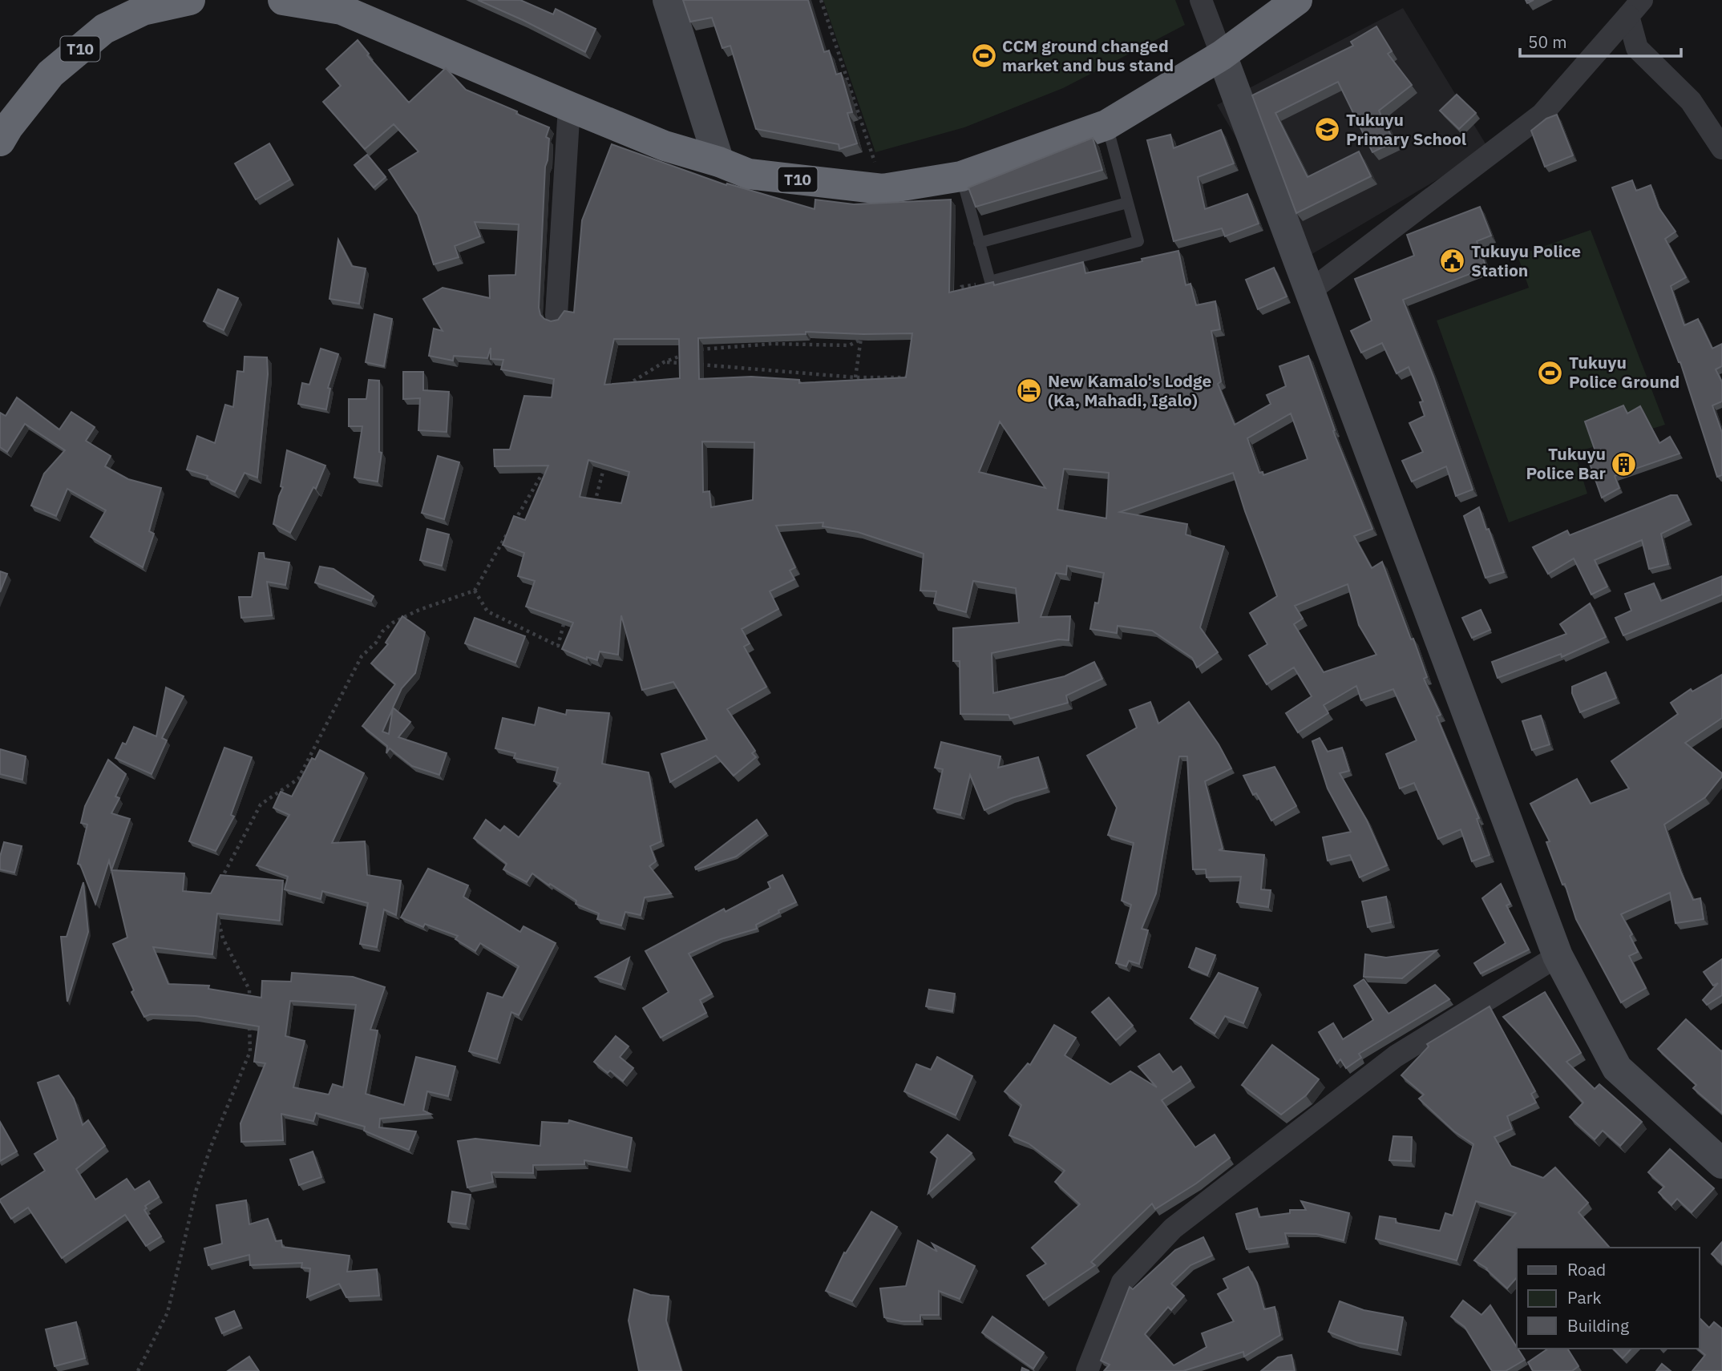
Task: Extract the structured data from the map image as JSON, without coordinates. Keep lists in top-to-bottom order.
{
  "streets": {
    "highway": ["T10"]
  },
  "places": {
    "sports": ["CCM ground changed market and bus stand", "Tukuyu Police Ground"],
    "school or university": ["Tukuyu Primary School"],
    "public building": ["Tukuyu Police Station"],
    "hotel": ["New Kamalo's Lodge (Ka, Mahadi, Igalo)"],
    "building": ["Tukuyu Police Bar"]
  },
  "legend": ["Road", "Park", "Building"],
  "scale_bar": "50 m"
}
